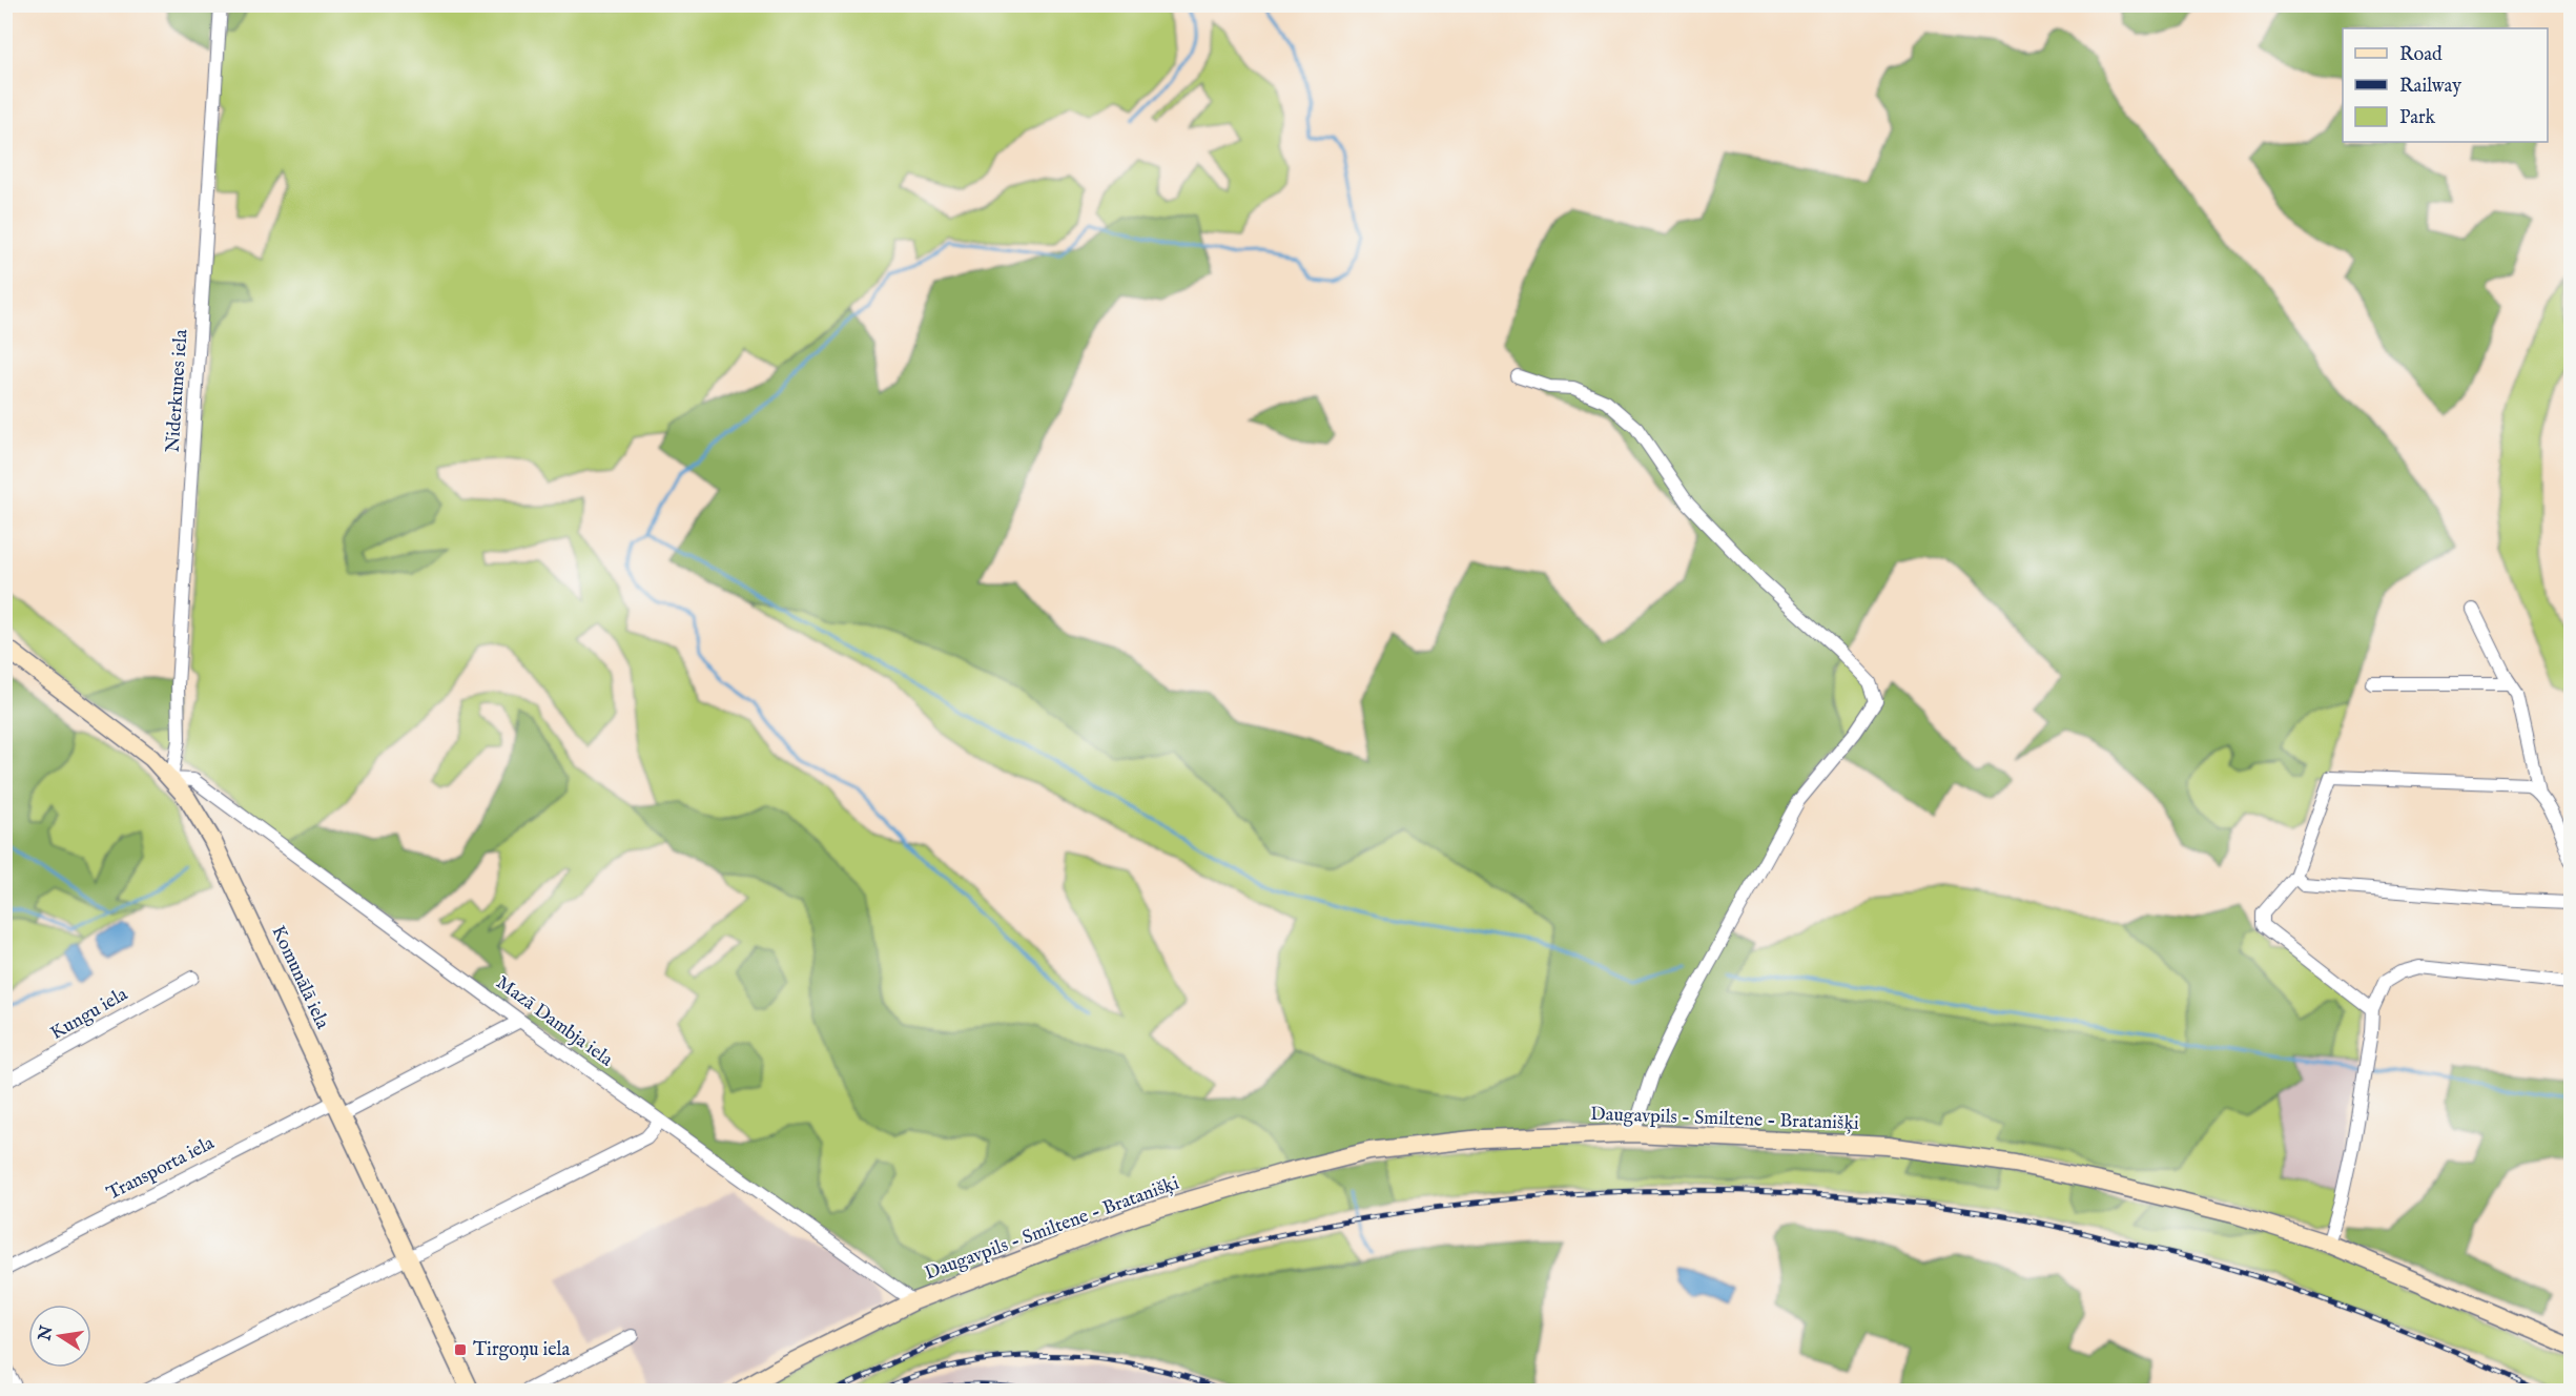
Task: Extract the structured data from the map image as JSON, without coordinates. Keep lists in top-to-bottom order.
{
  "streets": {
    "main road": ["Komunālā iela", "Daugavpils - Smiltene - Bratanišķi"],
    "street": [
      "Niderkunes iela",
      "Kungu iela",
      "Mazā Dambja iela",
      "Transporta iela"
    ]
  },
  "crossings": [
    ["Niderkunes iela", "Komunālā iela"],
    ["Niderkunes iela", "Mazā Dambja iela"],
    ["Komunālā iela", "Mazā Dambja iela"],
    ["Komunālā iela", "Transporta iela"],
    ["Mazā Dambja iela", "Daugavpils - Smiltene - Bratanišķi"],
    ["Mazā Dambja iela", "Transporta iela"]
  ],
  "places": {
    "transit": ["Tirgoņu iela"]
  },
  "legend": ["Road", "Railway", "Park"],
  "north": "left"
}
